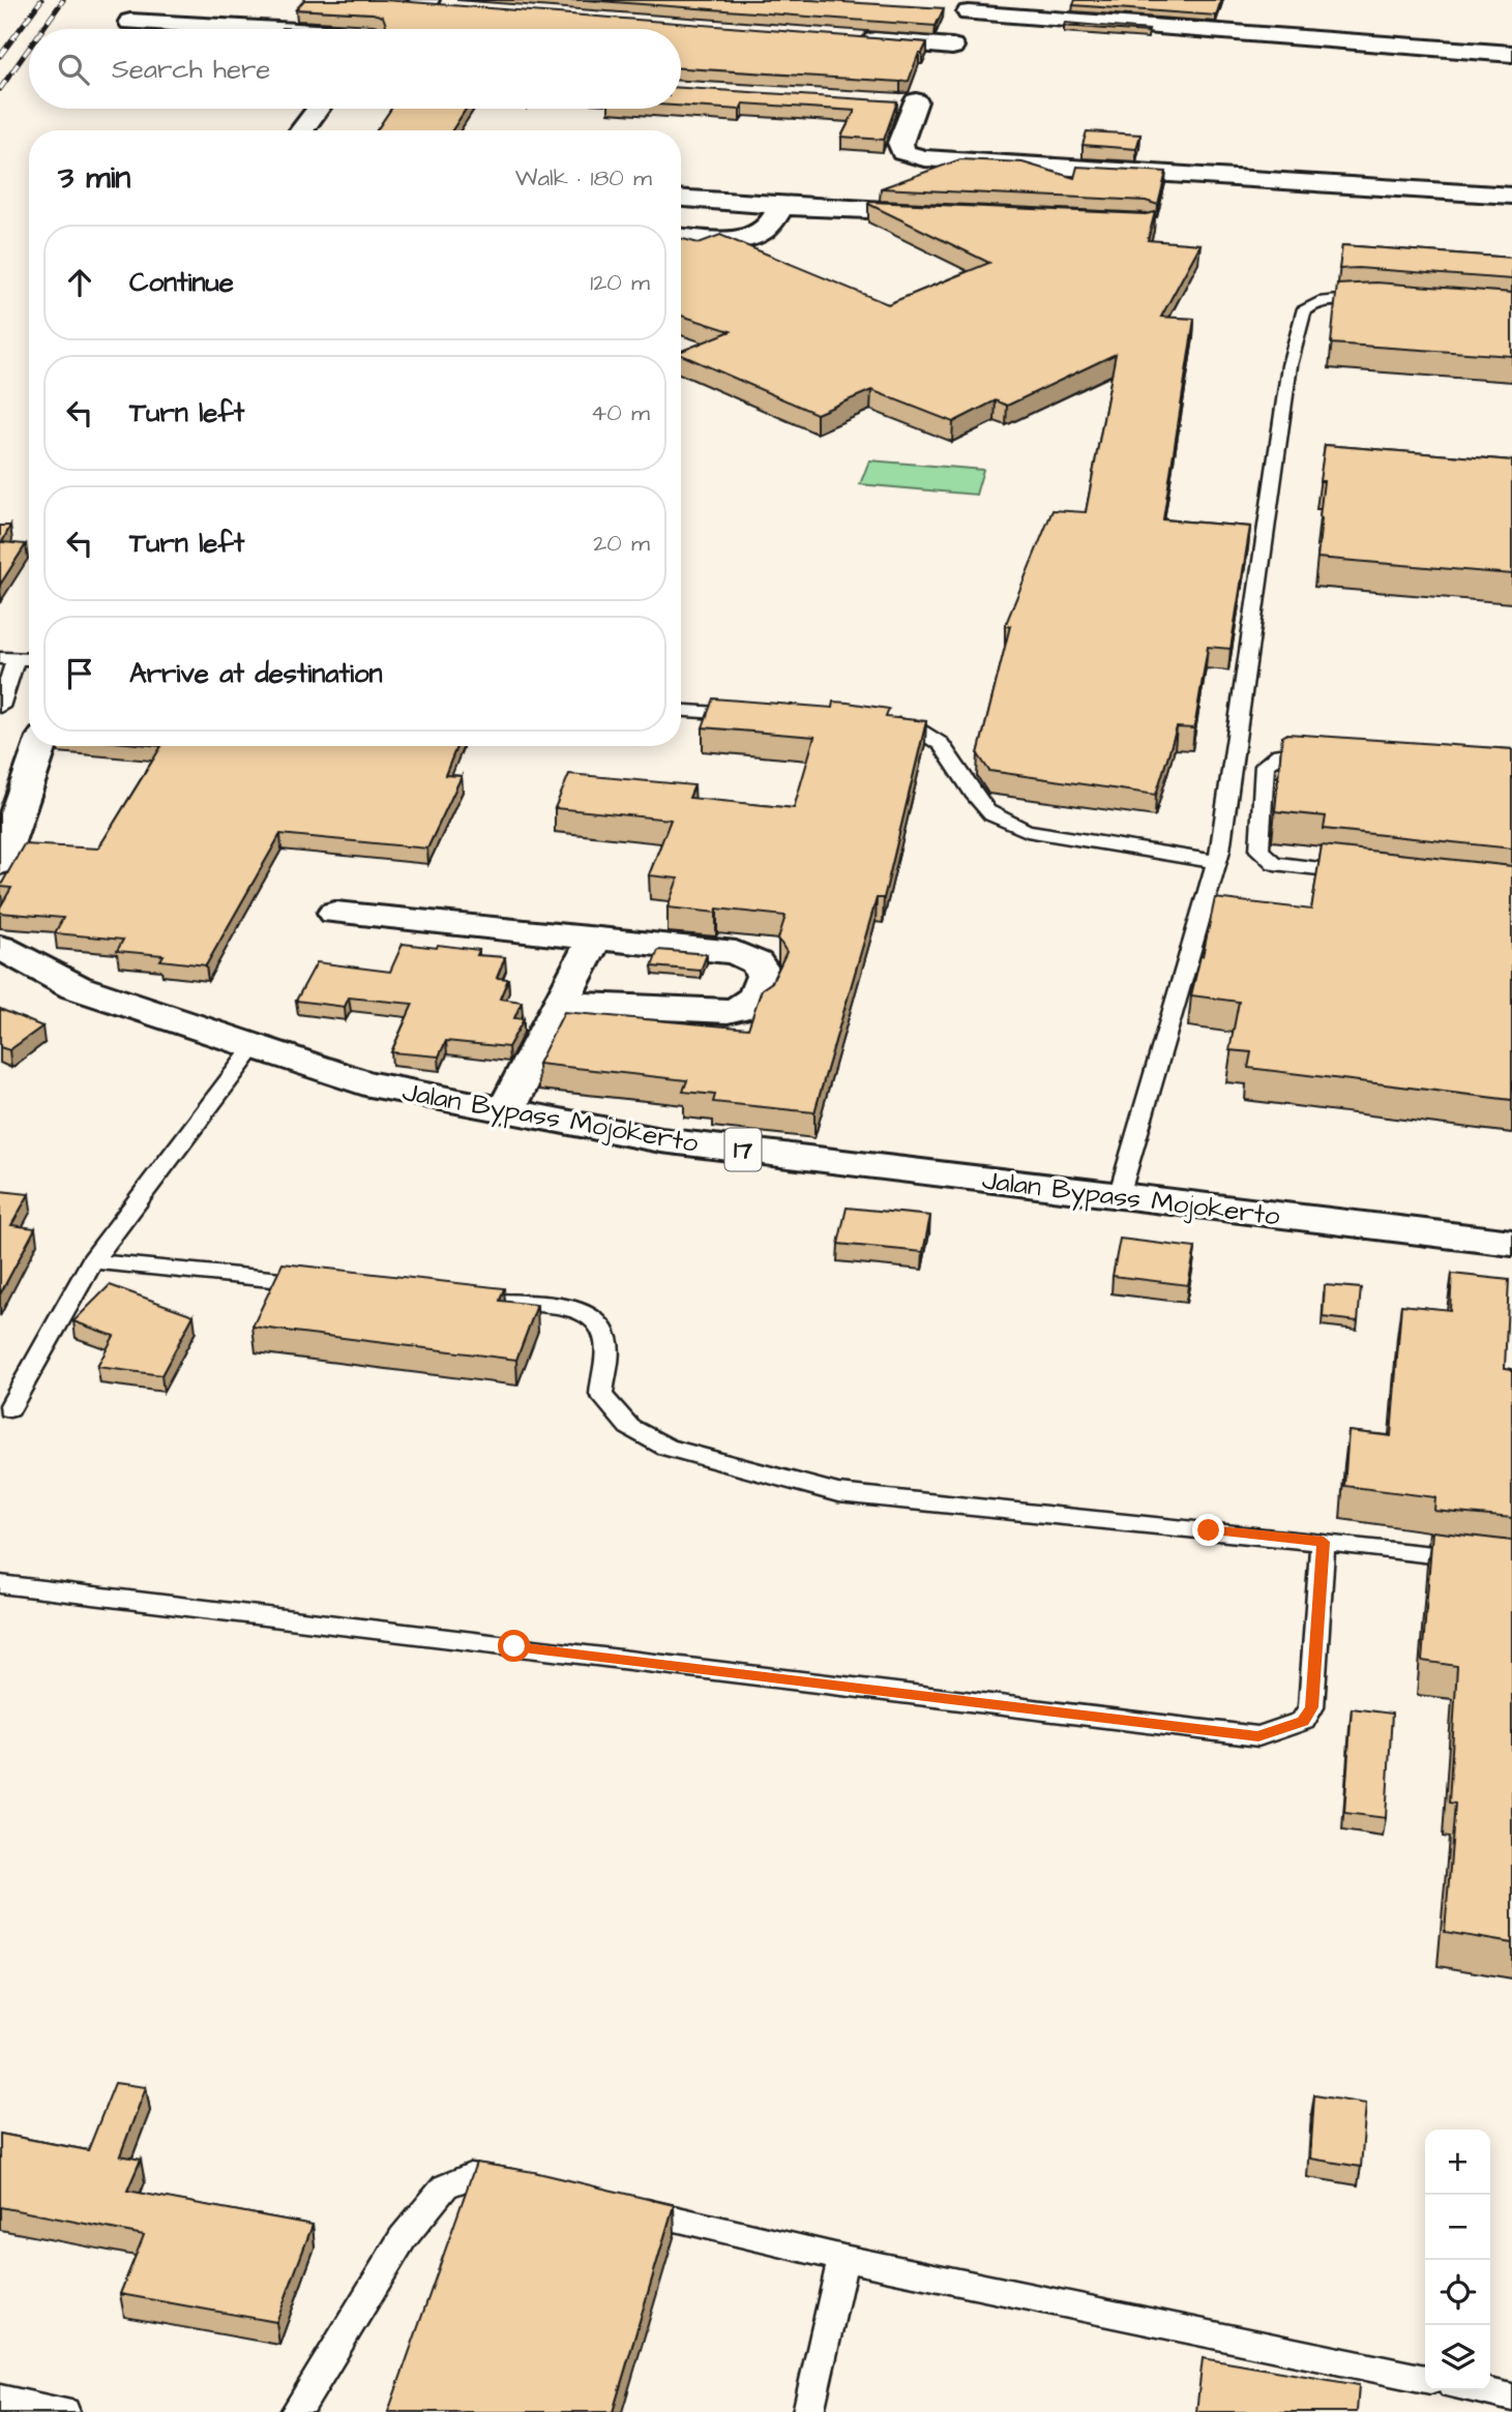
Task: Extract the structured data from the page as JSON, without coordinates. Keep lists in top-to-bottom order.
{
  "streets": {
    "main road": ["Jalan Bypass Mojokerto", "17"]
  },
  "page": {
    "search": "Search here",
    "heading": ["3 min", "Walk · 180 m"],
    "list": [
      ["Continue", "120 m"],
      ["Turn left", "40 m"],
      ["Turn left", "20 m"],
      "Arrive at destination"
    ],
    "map_buttons": ["+", "−"]
  }
}
